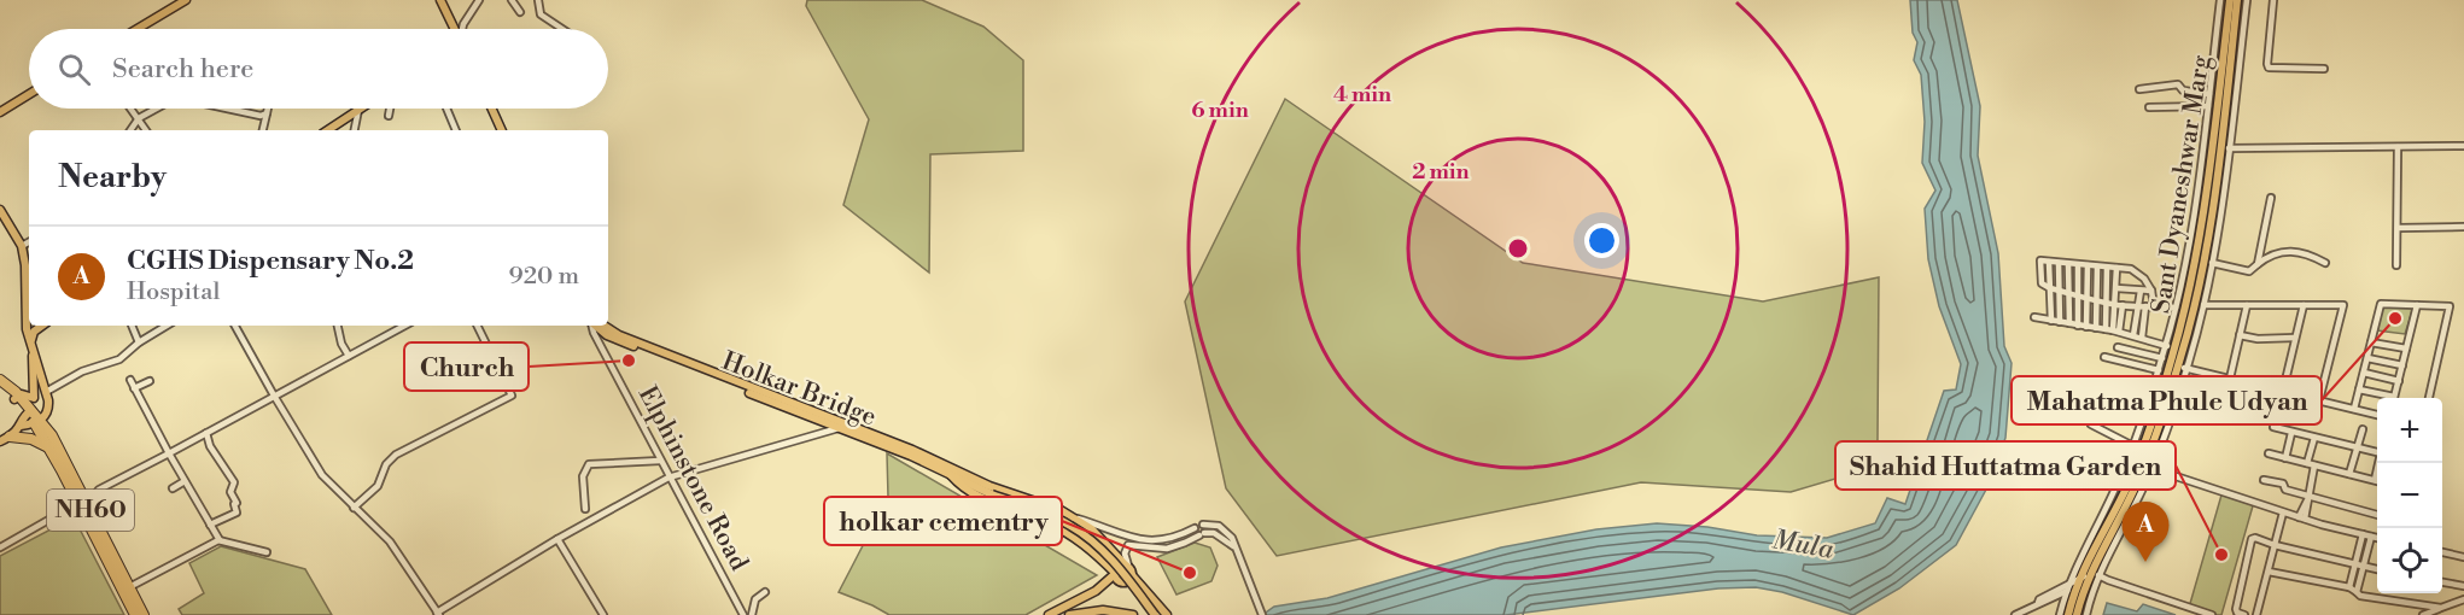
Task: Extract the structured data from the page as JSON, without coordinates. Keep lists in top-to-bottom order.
{
  "streets": {
    "highway": ["NH60"],
    "main road": ["Sant Dyaneshwar Marg", "Holkar Bridge", "Elphinstone Road"]
  },
  "crossings": [
    ["Holkar Bridge", "Elphinstone Road"]
  ],
  "water": ["Mula"],
  "places": [
    "Mahatma Phule Udyan",
    "Church",
    "Shahid Huttatma Garden",
    "holkar cementry"
  ],
  "page": {
    "search": "Search here",
    "heading": "Nearby",
    "list": [
      {
        "mark": "A",
        "name": "CGHS Dispensary No.2",
        "note": "Hospital",
        "value": "920 m"
      }
    ],
    "map_buttons": ["+", "−"],
    "pins": "A"
  },
  "rings": ["4 min", "6 min", "2 min"]
}
